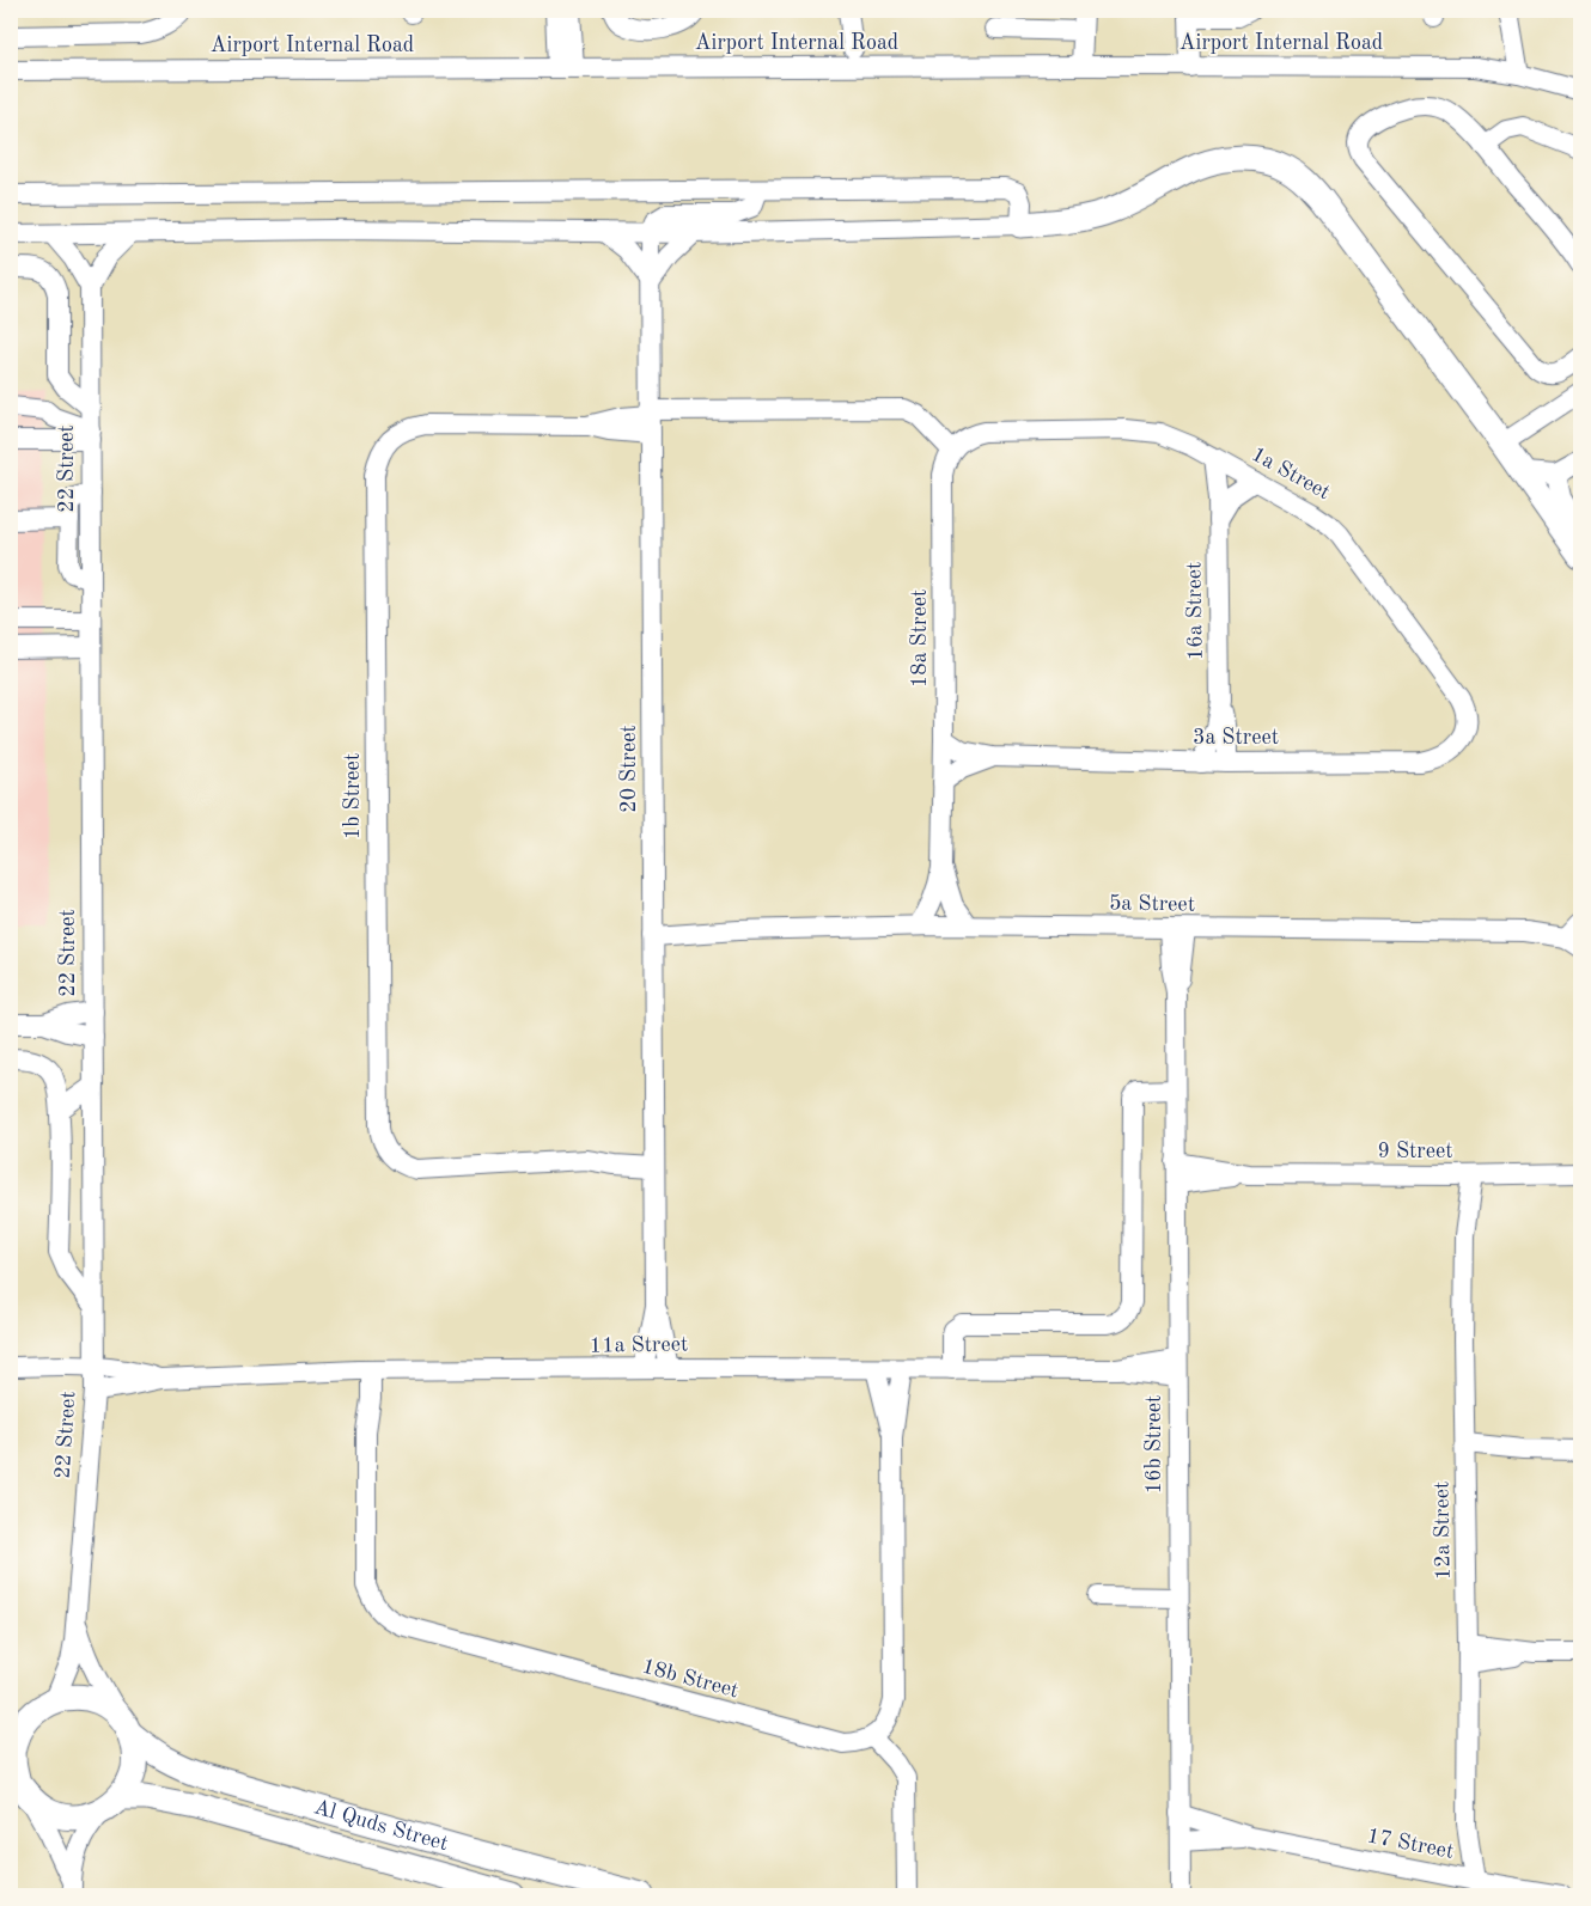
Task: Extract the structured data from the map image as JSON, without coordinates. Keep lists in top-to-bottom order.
{
  "streets": {
    "main road": ["Al Quds Street"],
    "street": [
      "Airport Internal Road",
      "22 Street",
      "1a Street",
      "16a Street",
      "18a Street",
      "3a Street",
      "20 Street",
      "1b Street",
      "5a Street",
      "9 Street",
      "11a Street",
      "16b Street",
      "12a Street",
      "18b Street",
      "17 Street"
    ]
  },
  "crossings": [
    ["22 Street", "11a Street"],
    ["22 Street", "Al Quds Street"],
    ["1a Street", "16a Street"],
    ["1a Street", "18a Street"],
    ["1a Street", "3a Street"],
    ["1a Street", "1b Street"],
    ["16a Street", "3a Street"],
    ["18a Street", "3a Street"],
    ["18a Street", "1b Street"],
    ["18a Street", "5a Street"],
    ["20 Street", "1b Street"],
    ["20 Street", "5a Street"],
    ["20 Street", "11a Street"],
    ["5a Street", "16b Street"],
    ["9 Street", "16b Street"],
    ["9 Street", "12a Street"],
    ["11a Street", "16b Street"],
    ["11a Street", "18b Street"],
    ["16b Street", "17 Street"],
    ["12a Street", "17 Street"]
  ]
}
